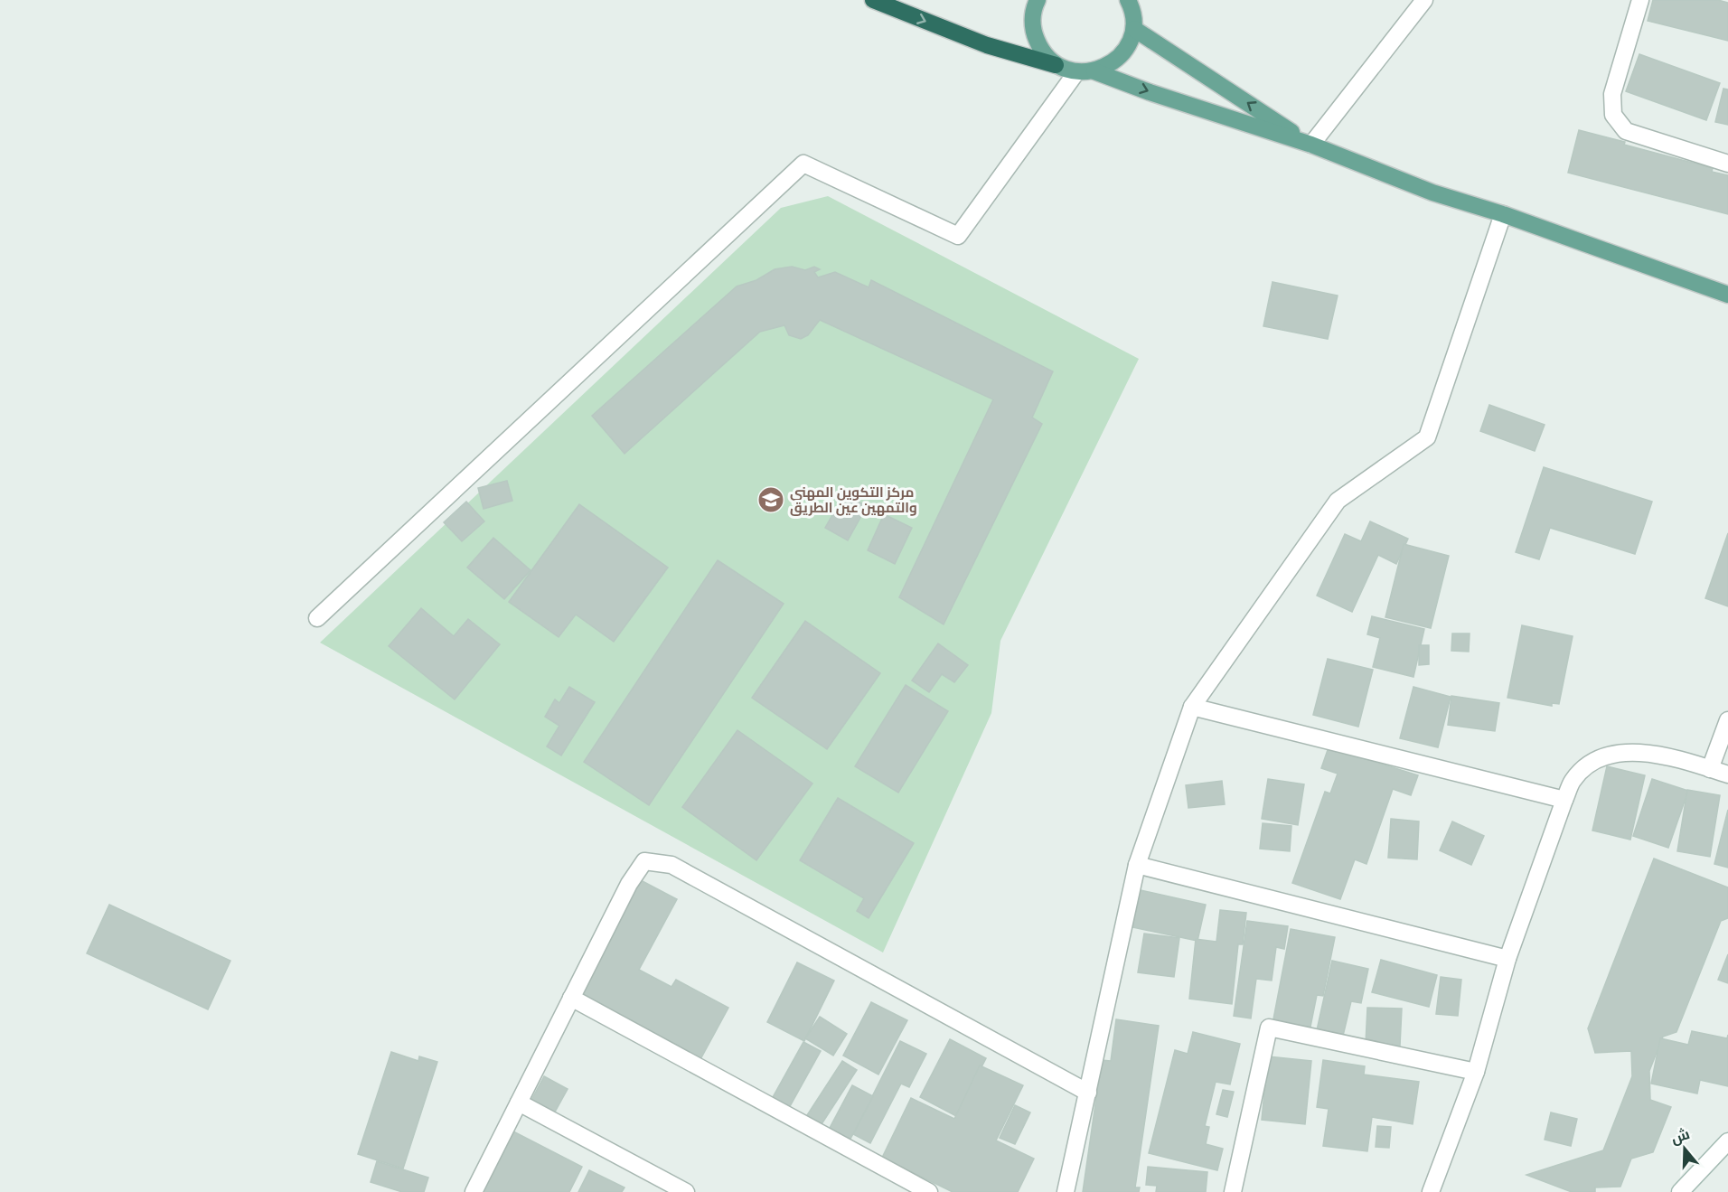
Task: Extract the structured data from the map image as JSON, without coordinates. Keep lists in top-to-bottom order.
{
  "places": {
    "school or university": ["مركز التكوين المهني والتمهين عين الطريق"]
  },
  "north": "top"
}
